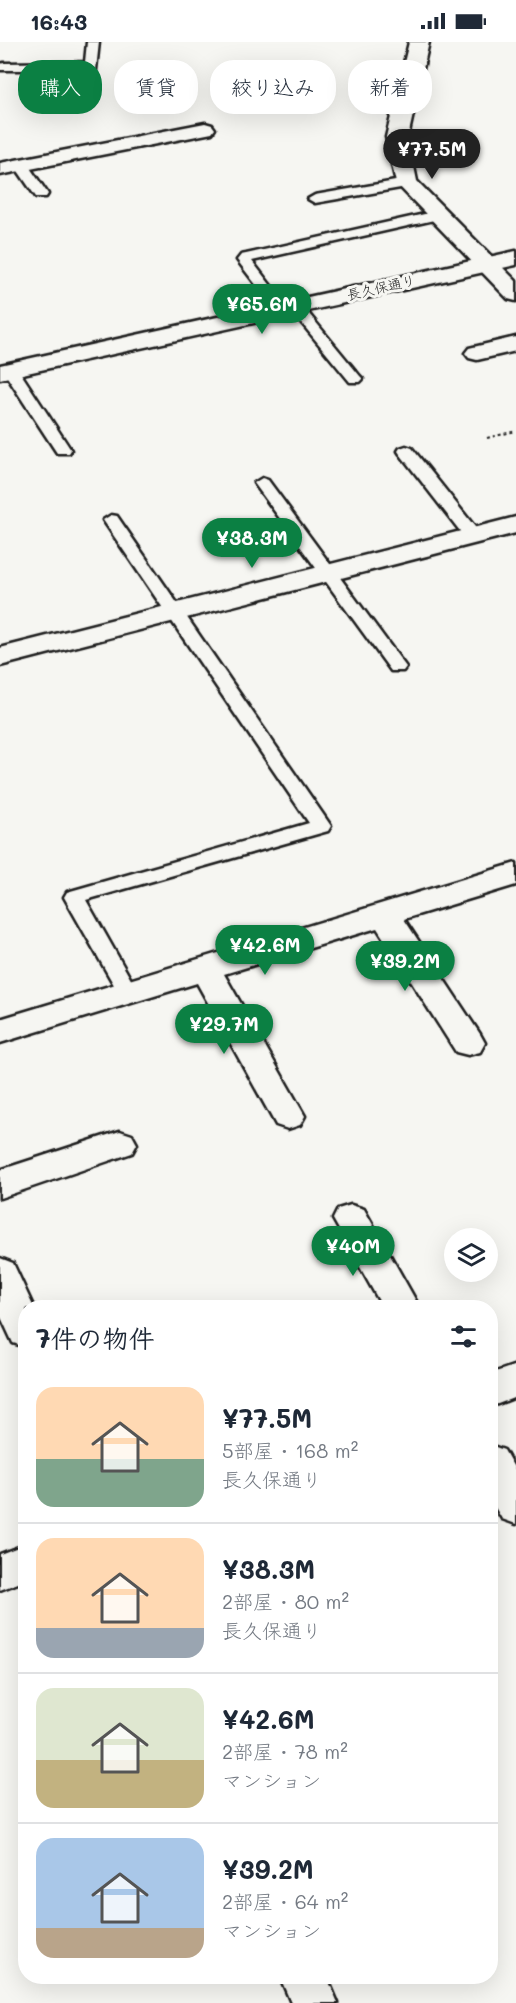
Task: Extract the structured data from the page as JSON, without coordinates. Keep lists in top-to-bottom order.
{
  "streets": {
    "street": ["長久保通り"]
  },
  "page": {
    "status": "16:43",
    "chip": [
      "購入",
      "賃貸",
      "絞り込み",
      "新着"
    ],
    "price": [
      "¥77.5M",
      "¥65.6M",
      "¥38.3M",
      "¥42.6M",
      "¥39.2M",
      "¥29.7M",
      "¥40M"
    ],
    "heading": "7件の物件",
    "list": [
      {
        "name": "¥77.5M",
        "note": "5部屋 · 168 m² · 長久保通り"
      },
      {
        "name": "¥38.3M",
        "note": "2部屋 · 80 m² · 長久保通り"
      },
      {
        "name": "¥42.6M",
        "note": "2部屋 · 78 m² · マンション"
      },
      {
        "name": "¥39.2M",
        "note": "2部屋 · 64 m² · マンション"
      }
    ]
  }
}
